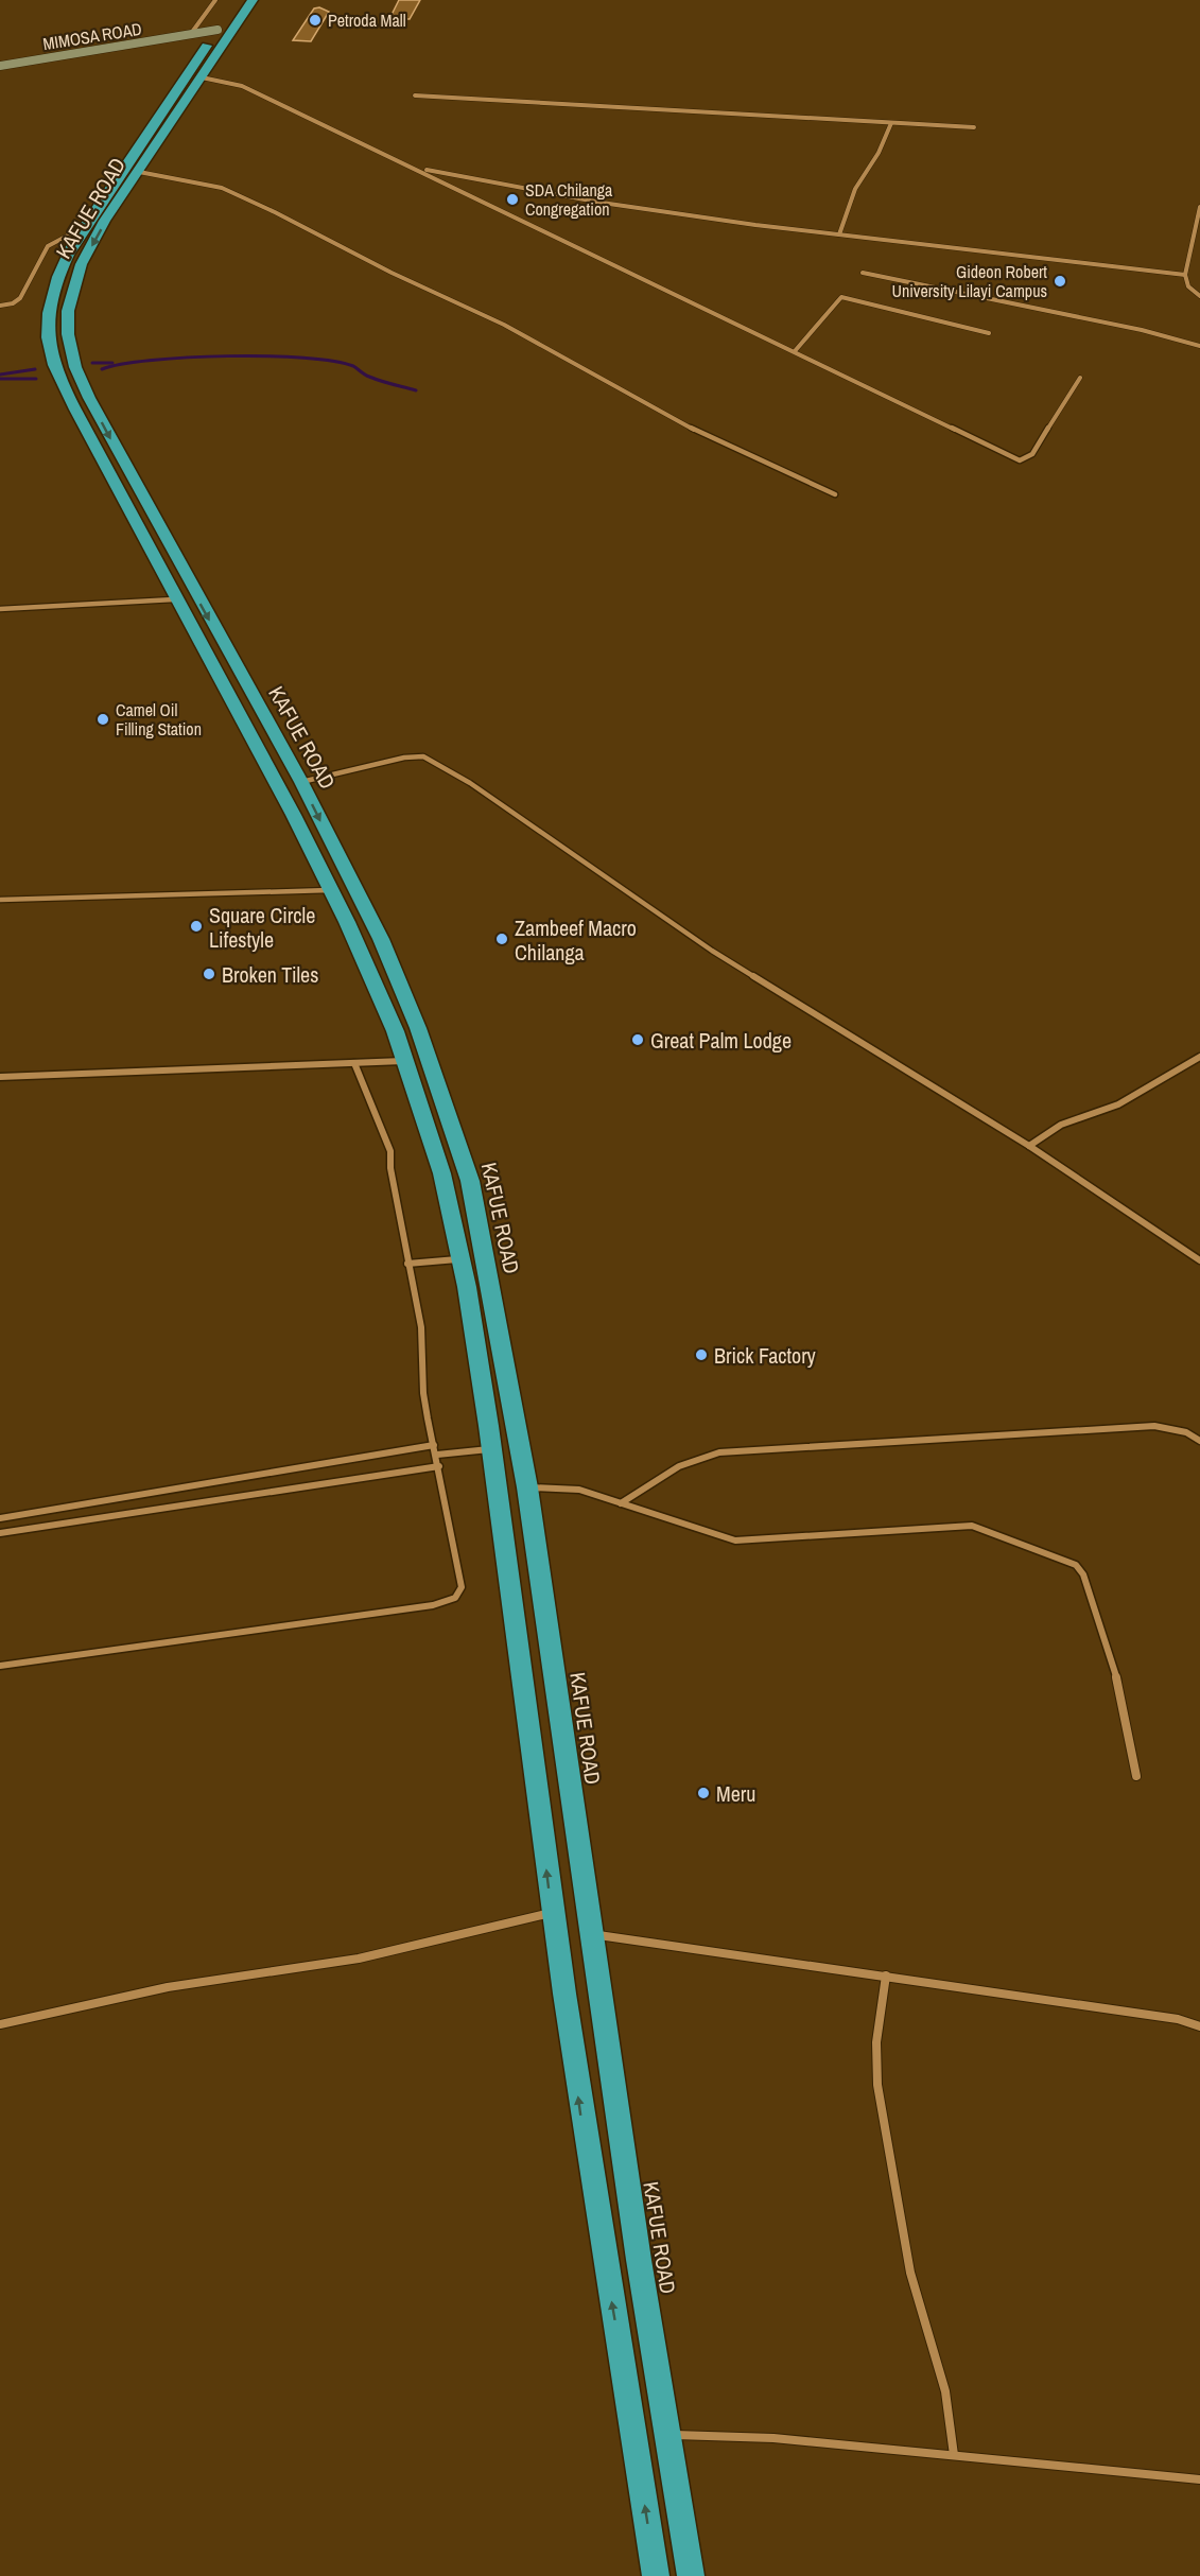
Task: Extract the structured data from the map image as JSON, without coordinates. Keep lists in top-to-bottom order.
{
  "streets": {
    "highway": ["KAFUE ROAD"],
    "street": ["MIMOSA ROAD"]
  },
  "crossings": [
    ["MIMOSA ROAD", "KAFUE ROAD"]
  ],
  "places": [
    "Petroda Mall",
    "SDA Chilanga Congregation",
    "Gideon Robert University Lilayi Campus",
    "Camel Oil Filling Station",
    "Square Circle Lifestyle",
    "Zambeef Macro Chilanga",
    "Broken Tiles",
    "Great Palm Lodge",
    "Brick Factory",
    "Meru"
  ]
}
